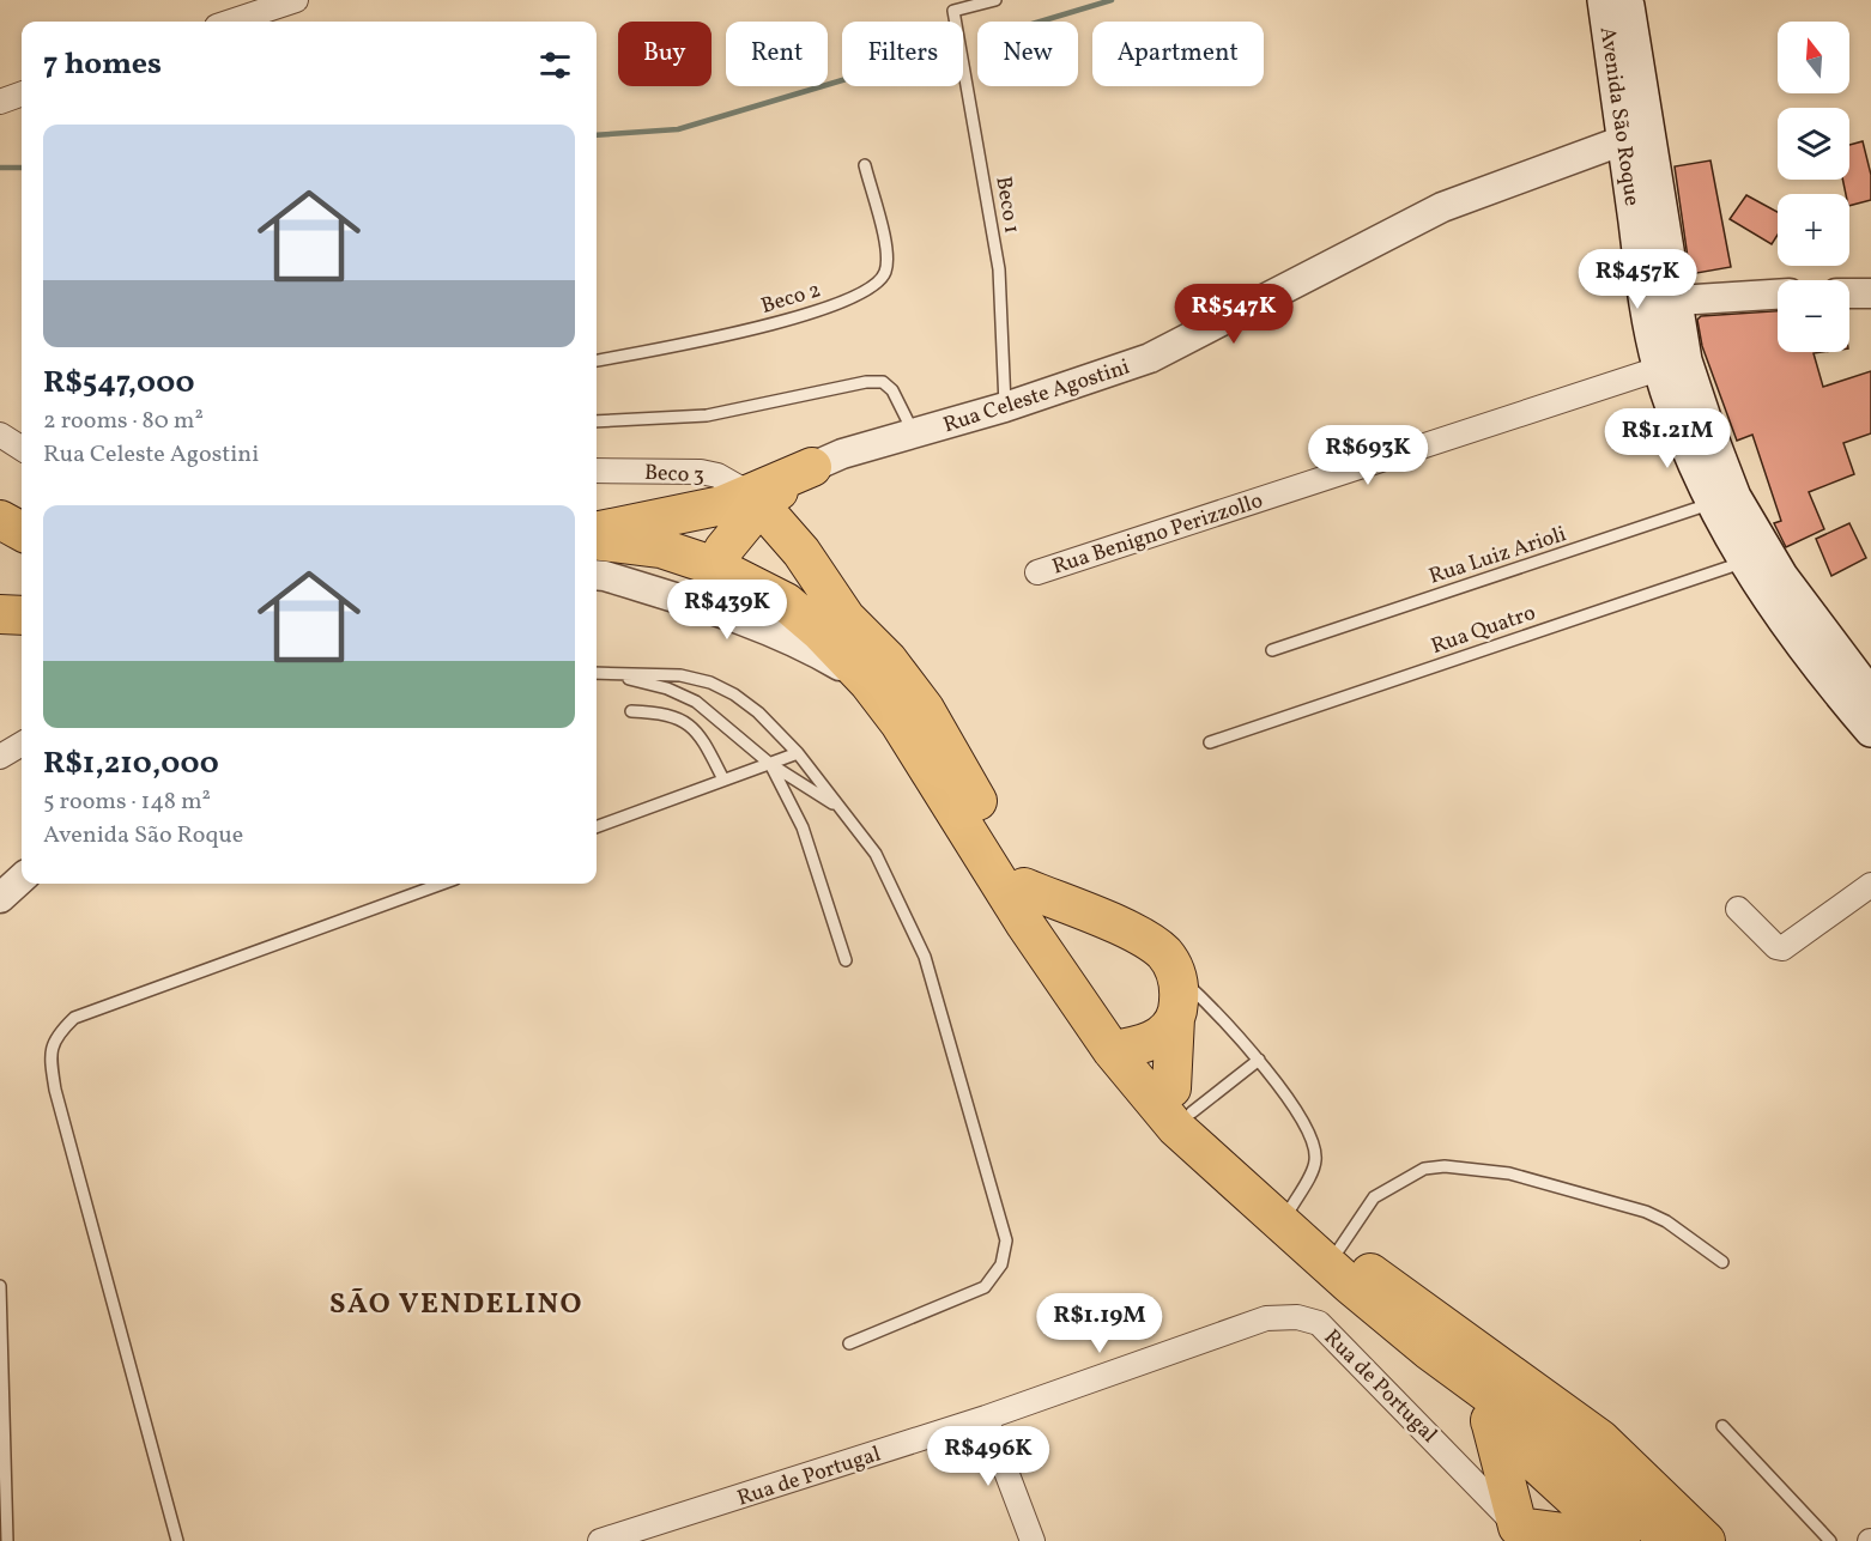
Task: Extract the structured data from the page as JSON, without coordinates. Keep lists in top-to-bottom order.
{
  "streets": {
    "main road": ["Avenida São Roque"],
    "street": [
      "Rua Celeste Agostini",
      "Beco 3",
      "Rua Benigno Perizzollo",
      "Rua de Portugal"
    ],
    "lane": [
      "Beco 1",
      "Beco 2",
      "Rua Luiz Arioli",
      "Rua Quatro"
    ]
  },
  "crossings": [
    ["Avenida São Roque", "Rua Celeste Agostini"],
    ["Avenida São Roque", "Rua Benigno Perizzollo"],
    ["Avenida São Roque", "Rua Luiz Arioli"],
    ["Avenida São Roque", "Rua Quatro"],
    ["Beco 1", "Rua Celeste Agostini"]
  ],
  "districts": ["SÃO VENDELINO"],
  "north": "top",
  "page": {
    "map_buttons": ["+", "−"],
    "chip": [
      "Buy",
      "Rent",
      "Filters",
      "New",
      "Apartment"
    ],
    "heading": "7 homes",
    "list": [
      {
        "name": "R$547,000",
        "note": "2 rooms · 80 m² · Rua Celeste Agostini"
      },
      {
        "name": "R$1,210,000",
        "note": "5 rooms · 148 m² · Avenida São Roque"
      }
    ],
    "price": [
      "R$457K",
      "R$547K",
      "R$1.21M",
      "R$693K",
      "R$439K",
      "R$1.19M",
      "R$496K"
    ]
  }
}
